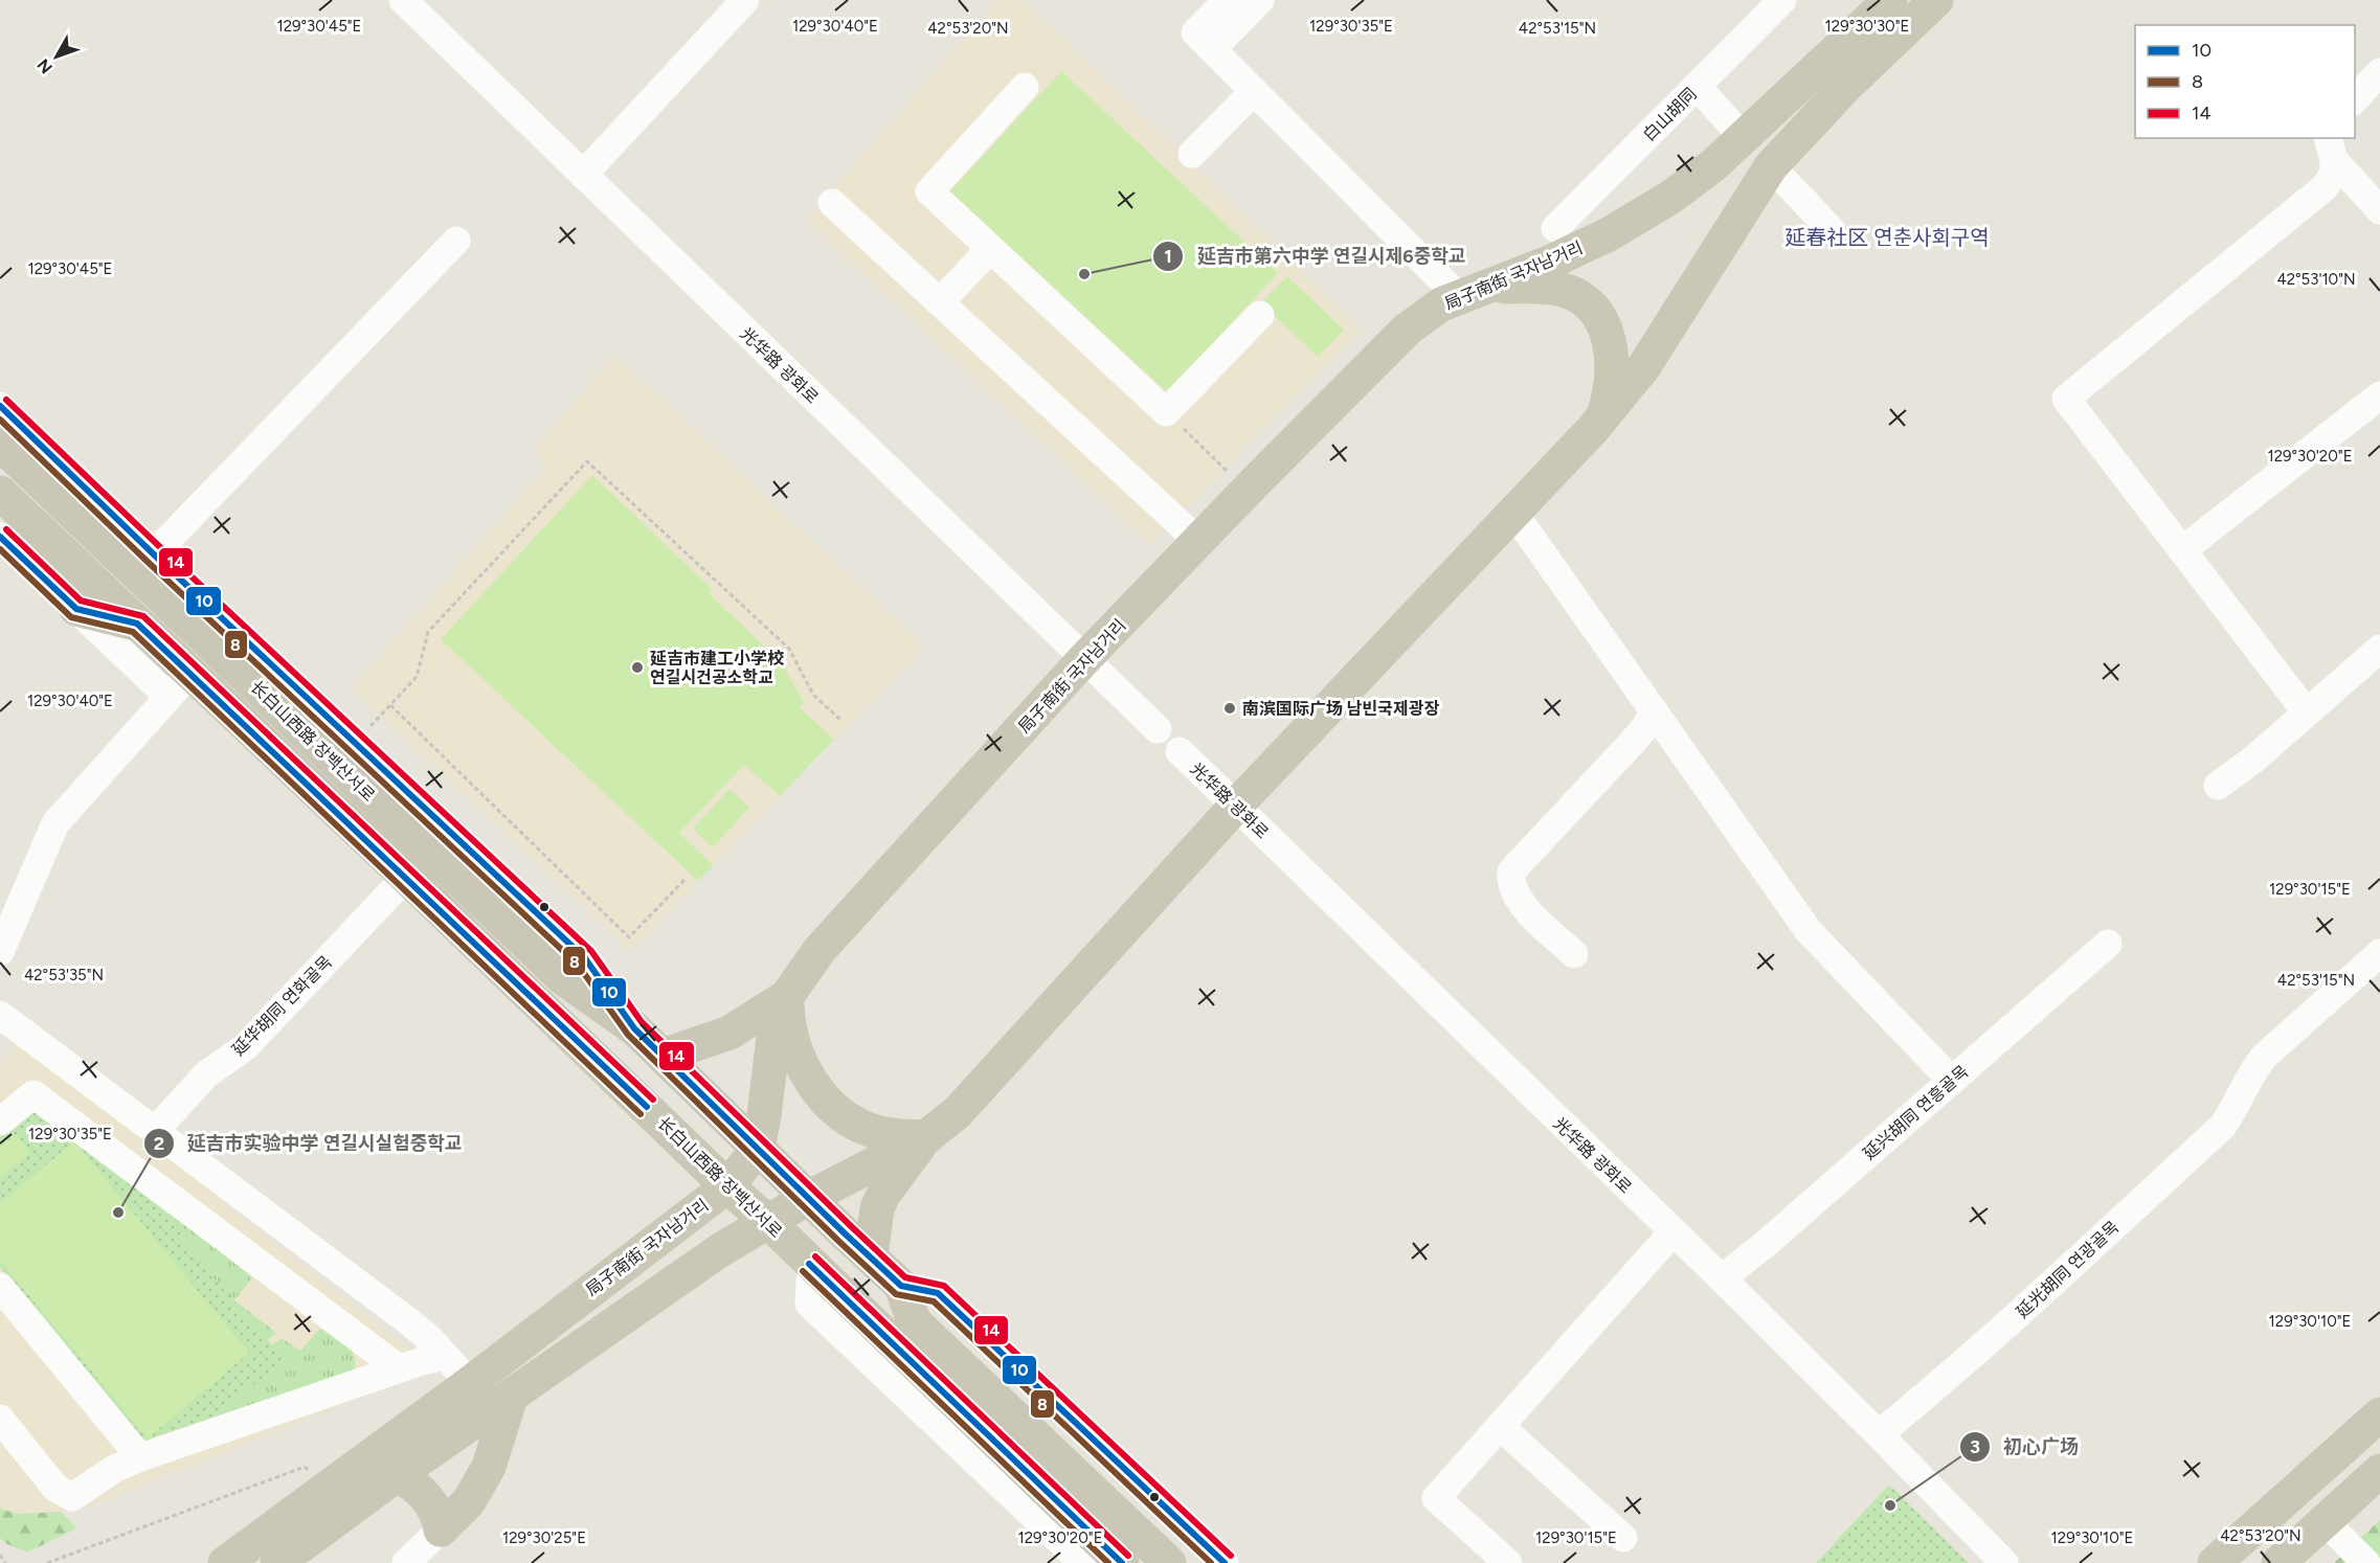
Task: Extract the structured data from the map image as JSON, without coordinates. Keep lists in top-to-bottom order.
{
  "streets": {
    "main road": ["局子南街 국자남거리", "长白山西路 장백산서로"],
    "street": [
      "白山胡同",
      "光华路 광화로",
      "延华胡同 연화골목",
      "延兴胡同 연흥골목",
      "延光胡同 연광골목"
    ]
  },
  "crossings": [
    ["局子南街 국자남거리", "光华路 광화로"],
    ["局子南街 국자남거리", "长白山西路 장백산서로"],
    ["光华路 광화로", "延兴胡同 연흥골목"],
    ["光华路 광화로", "延光胡同 연광골목"],
    ["长白山西路 장백산서로", "延华胡同 연화골목"]
  ],
  "districts": ["延春社区 연춘사회구역"],
  "places": [
    "延吉市第六中学 연길시제6중학교",
    "延吉市建工小学校 연길시건공소학교",
    "南滨国际广场 남빈국제광장",
    "延吉市实验中学 연길시실험중학교",
    "初心广场"
  ],
  "lines": ["transit line 14", "transit line 10", "transit line 8"],
  "legend": ["10", "8", "14"],
  "north": "bottom left",
  "coordinates": [
    "129°30'45\"E",
    "129°30'40\"E",
    "129°30'35\"E",
    "129°30'30\"E",
    "42°53'20\"N",
    "42°53'15\"N",
    "42°53'10\"N",
    "129°30'20\"E",
    "129°30'15\"E",
    "42°53'35\"N",
    "129°30'10\"E",
    "129°30'25\"E"
  ]
}
